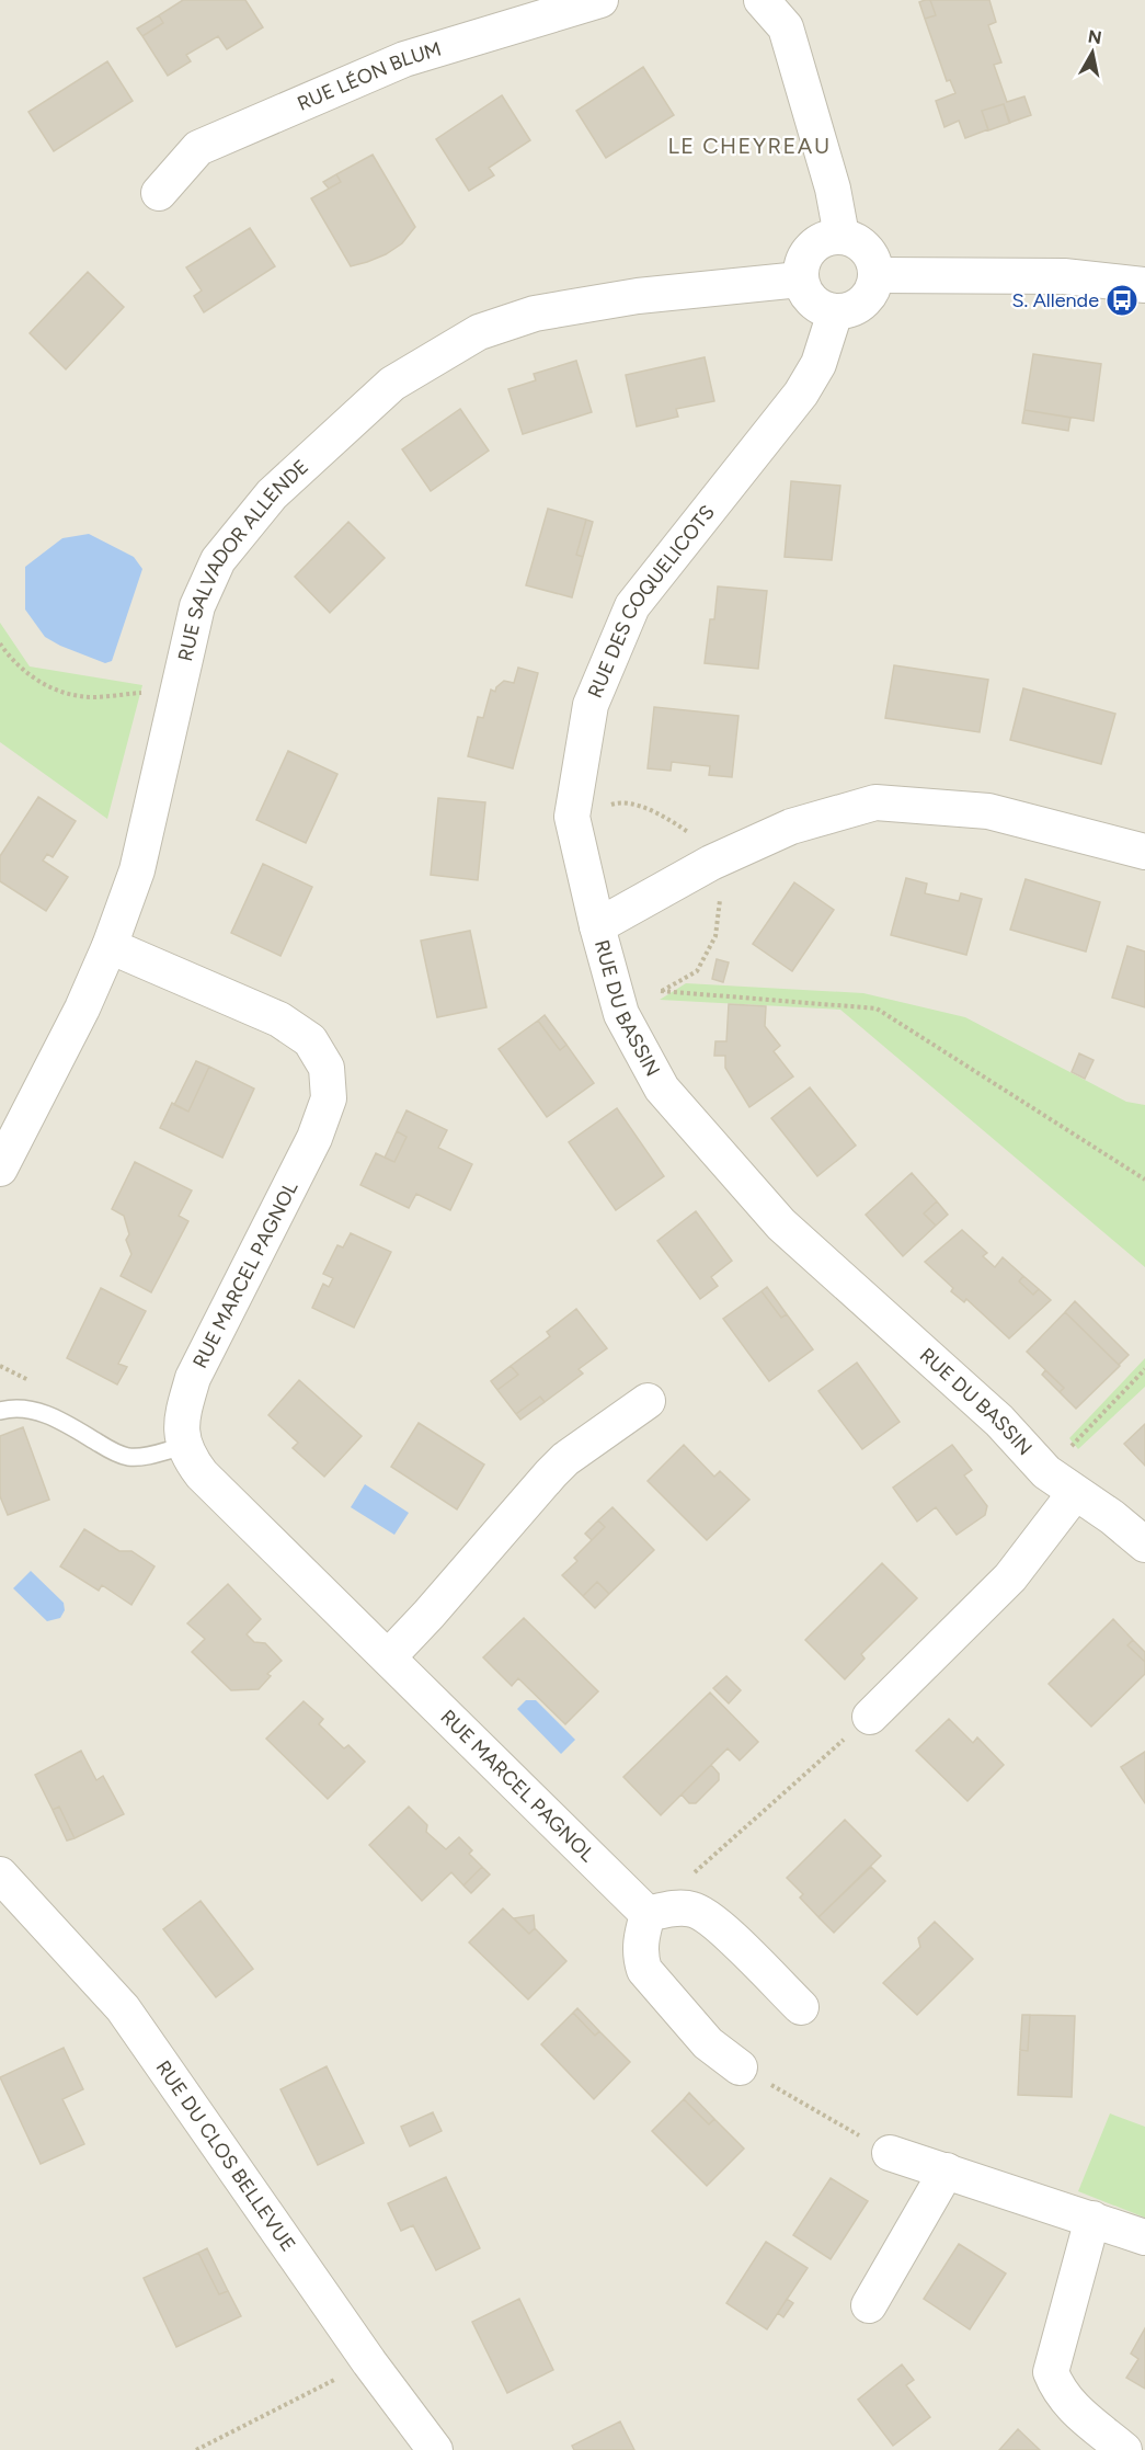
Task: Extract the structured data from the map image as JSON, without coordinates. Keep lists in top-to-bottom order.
{
  "streets": {
    "street": [
      "RUE LÉON BLUM",
      "RUE SALVADOR ALLENDE",
      "RUE DES COQUELICOTS",
      "RUE DU BASSIN",
      "RUE MARCEL PAGNOL",
      "RUE DU CLOS BELLEVUE"
    ]
  },
  "crossings": [
    ["RUE SALVADOR ALLENDE", "RUE DES COQUELICOTS"],
    ["RUE SALVADOR ALLENDE", "RUE MARCEL PAGNOL"],
    ["RUE DES COQUELICOTS", "RUE DU BASSIN"]
  ],
  "districts": ["LE CHEYREAU"],
  "places": {
    "bus stop": ["S. Allende"]
  },
  "north": "top"
}
